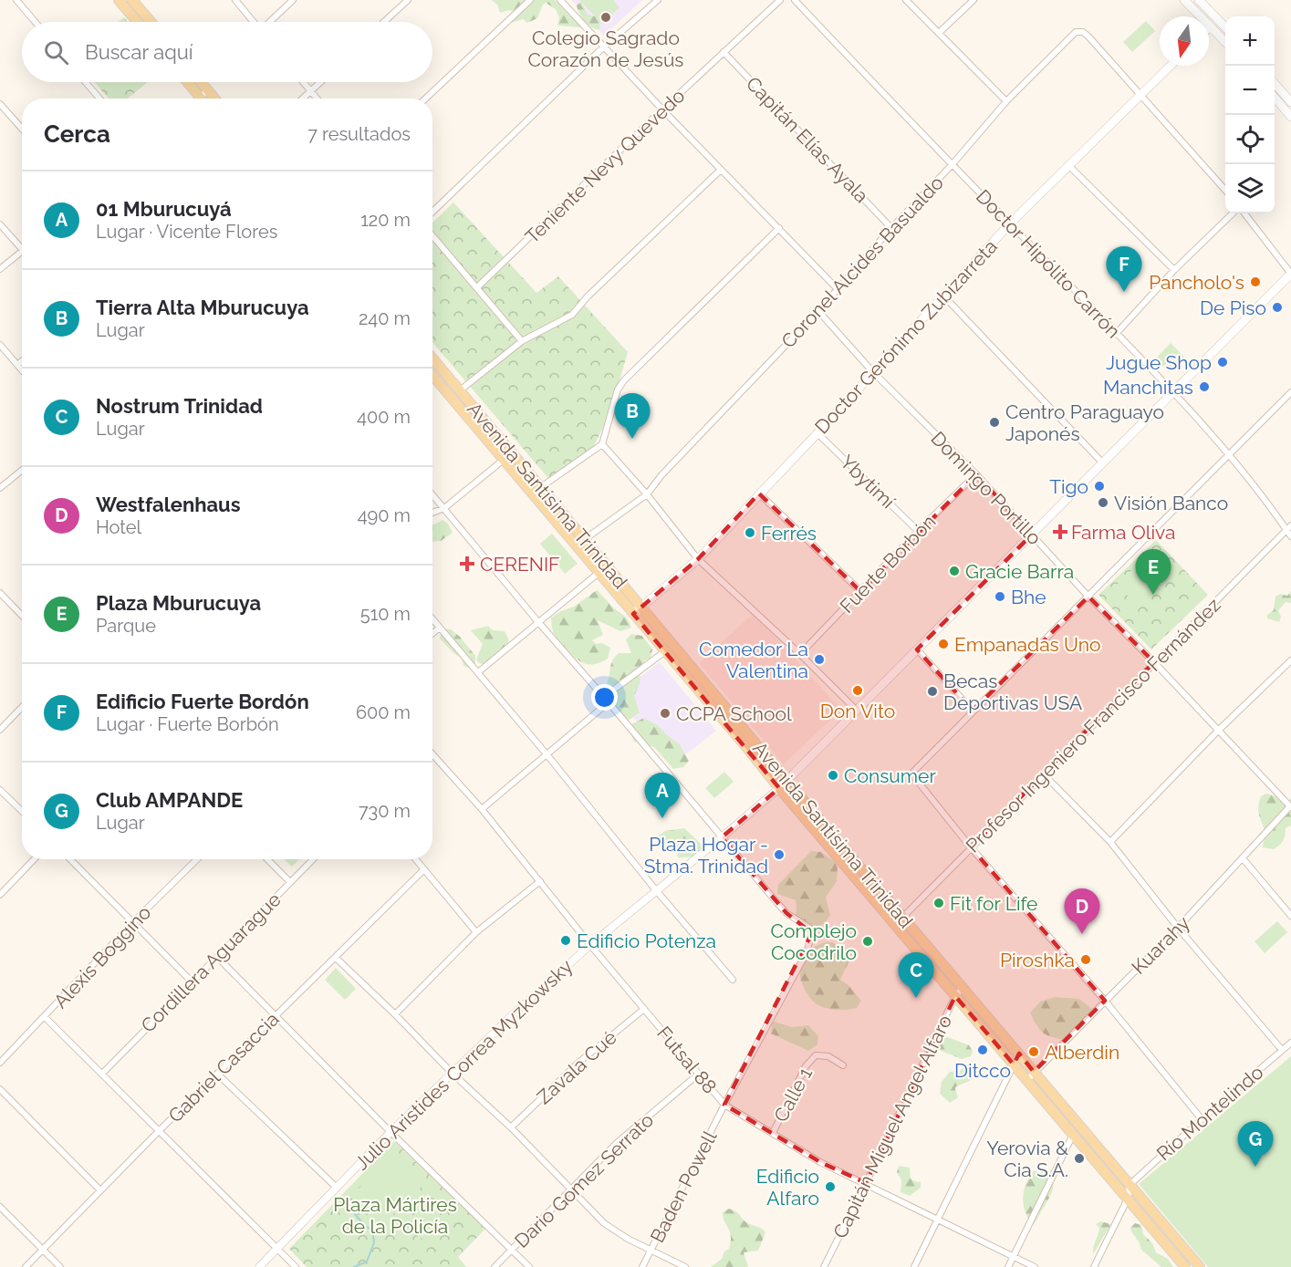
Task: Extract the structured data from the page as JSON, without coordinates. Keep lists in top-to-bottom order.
{
  "streets": {
    "main road": ["Doctor Gerónimo Zubizarreta", "Avenida Santísima Trinidad"],
    "street": [
      "Capitán Elías Ayala",
      "Teniente Nevy Quevedo",
      "Coronel Alcides Basualdo",
      "Doctor Hipólito Carrón",
      "Ybytimí",
      "Domingo Portillo",
      "Fuerte Borbón",
      "Profesor Ingeniero Francisco Fernández",
      "Kuarahy",
      "Alexis Boggino",
      "Cordillera Aguarague",
      "Futsal 88",
      "Julio Aristides Correa Myzkowsky",
      "Gabriel Casaccia",
      "Zavala Cué",
      "Calle 1",
      "Río Montelindo",
      "Capitán Miguel Angel Alfaro",
      "Dario Gomez Serrato",
      "Baden Powell"
    ]
  },
  "crossings": [
    ["Capitán Elías Ayala", "Teniente Nevy Quevedo"],
    ["Capitán Elías Ayala", "Coronel Alcides Basualdo"],
    ["Coronel Alcides Basualdo", "Doctor Hipólito Carrón"],
    ["Coronel Alcides Basualdo", "Doctor Gerónimo Zubizarreta"],
    ["Coronel Alcides Basualdo", "Domingo Portillo"],
    ["Coronel Alcides Basualdo", "Avenida Santísima Trinidad"],
    ["Doctor Hipólito Carrón", "Doctor Gerónimo Zubizarreta"],
    ["Doctor Hipólito Carrón", "Profesor Ingeniero Francisco Fernández"],
    ["Doctor Gerónimo Zubizarreta", "Ybytimí"],
    ["Doctor Gerónimo Zubizarreta", "Domingo Portillo"],
    ["Doctor Gerónimo Zubizarreta", "Avenida Santísima Trinidad"],
    ["Ybytimí", "Fuerte Borbón"],
    ["Domingo Portillo", "Fuerte Borbón"],
    ["Domingo Portillo", "Profesor Ingeniero Francisco Fernández"],
    ["Domingo Portillo", "Kuarahy"],
    ["Avenida Santísima Trinidad", "Profesor Ingeniero Francisco Fernández"],
    ["Avenida Santísima Trinidad", "Kuarahy"],
    ["Avenida Santísima Trinidad", "Julio Aristides Correa Myzkowsky"],
    ["Avenida Santísima Trinidad", "Río Montelindo"],
    ["Avenida Santísima Trinidad", "Capitán Miguel Angel Alfaro"],
    ["Futsal 88", "Julio Aristides Correa Myzkowsky"],
    ["Futsal 88", "Zavala Cué"],
    ["Futsal 88", "Calle 1"],
    ["Futsal 88", "Capitán Miguel Angel Alfaro"],
    ["Futsal 88", "Dario Gomez Serrato"],
    ["Futsal 88", "Baden Powell"],
    ["Julio Aristides Correa Myzkowsky", "Baden Powell"]
  ],
  "parks": ["Plaza Mártires de la Policía"],
  "places": {
    "other": [
      "Colegio Sagrado Corazón de Jesús",
      "Pancholo's",
      "De Piso",
      "Jugue Shop",
      "Manchitas",
      "Centro Paraguayo Japonés",
      "Tigo",
      "Visión Banco",
      "Ferrés",
      "Gracie Barra",
      "Bhe",
      "Empanadas Uno",
      "Comedor La Valentina",
      "Don Vito",
      "Becas Deportivas USA",
      "CCPA School",
      "Consumer",
      "Plaza Hogar - Stma. Trinidad",
      "Fit for Life",
      "Edificio Potenza",
      "Complejo Cocodrilo",
      "Piroshka",
      "Ditcco",
      "Alberdin",
      "Yerovia & Cia S.A.",
      "Edificio Alfaro"
    ],
    "health": ["Farma Oliva", "CERENIF"]
  },
  "north": "bottom",
  "page": {
    "map_buttons": ["+", "−"],
    "search": "Buscar aquí",
    "heading": ["Cerca", "7 resultados"],
    "list": [
      {
        "mark": "A",
        "name": "01 Mburucuyá",
        "note": "Lugar · Vicente Flores",
        "value": "120 m"
      },
      {
        "mark": "B",
        "name": "Tierra Alta Mburucuya",
        "note": "Lugar",
        "value": "240 m"
      },
      {
        "mark": "C",
        "name": "Nostrum Trinidad",
        "note": "Lugar",
        "value": "400 m"
      },
      {
        "mark": "D",
        "name": "Westfalenhaus",
        "note": "Hotel",
        "value": "490 m"
      },
      {
        "mark": "E",
        "name": "Plaza Mburucuya",
        "note": "Parque",
        "value": "510 m"
      },
      {
        "mark": "F",
        "name": "Edificio Fuerte Bordón",
        "note": "Lugar · Fuerte Borbón",
        "value": "600 m"
      },
      {
        "mark": "G",
        "name": "Club AMPANDE",
        "note": "Lugar",
        "value": "730 m"
      }
    ],
    "pins": [
      "F",
      "B",
      "E",
      "A",
      "D",
      "C",
      "G"
    ]
  }
}
